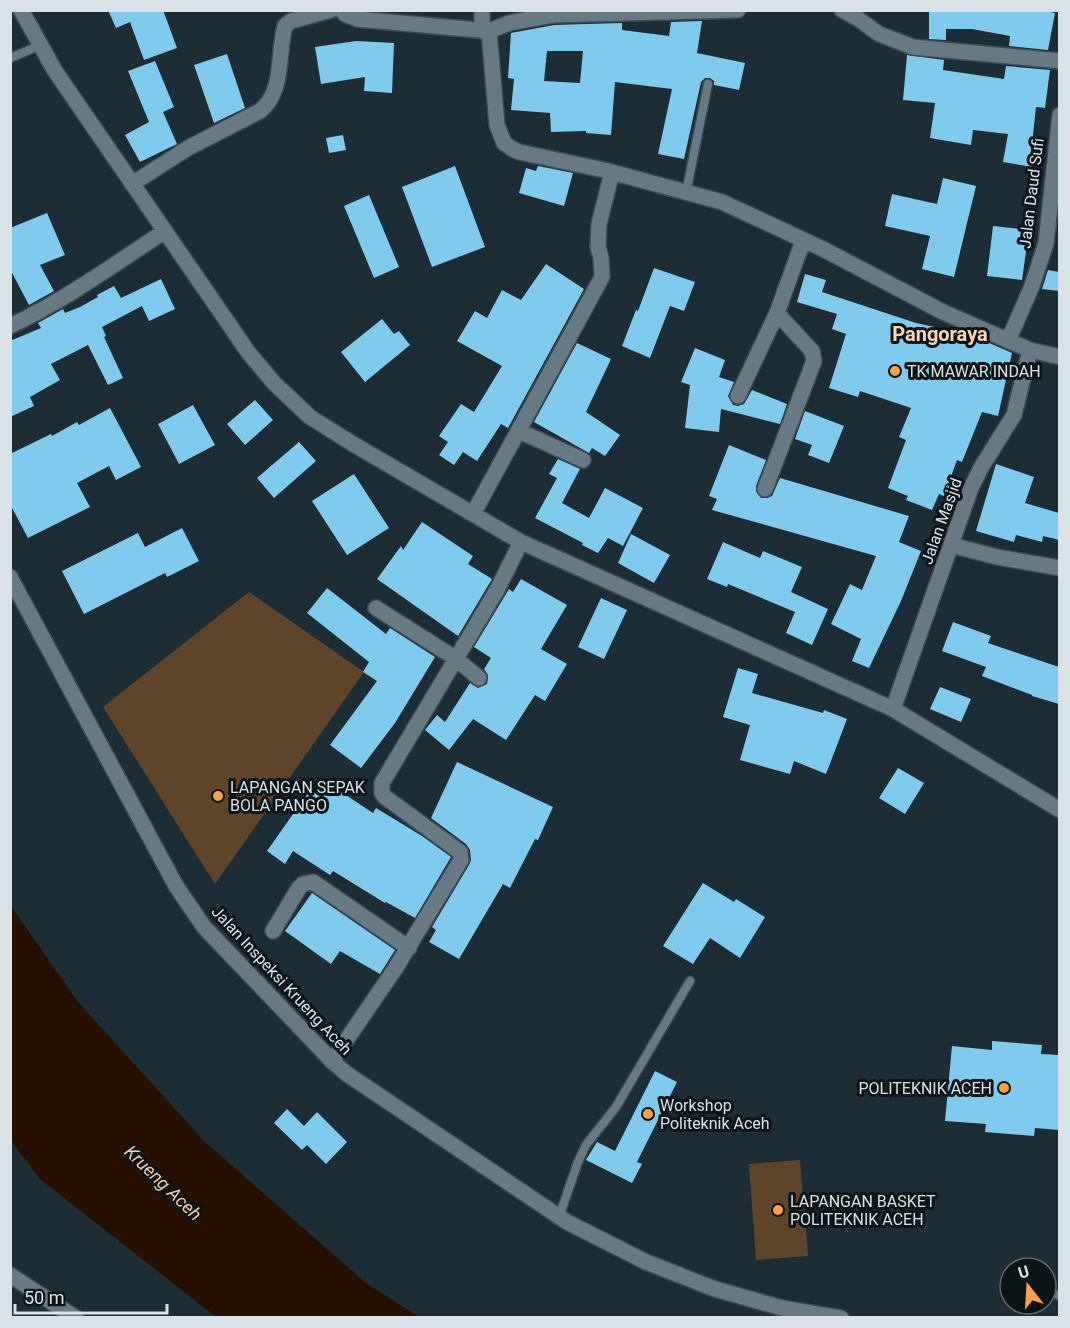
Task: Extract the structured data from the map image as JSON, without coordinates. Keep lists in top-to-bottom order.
{
  "streets": {
    "street": ["Jalan Daud Sufi", "Jalan Masjid", "Jalan Inspeksi Krueng Aceh"]
  },
  "districts": ["Pangoraya"],
  "water": ["Krueng Aceh"],
  "places": [
    "TK MAWAR INDAH",
    "LAPANGAN SEPAK BOLA PANGO",
    "POLITEKNIK ACEH",
    "Workshop Politeknik Aceh",
    "LAPANGAN BASKET POLITEKNIK ACEH"
  ],
  "scale_bar": "50 m",
  "north": "top"
}
